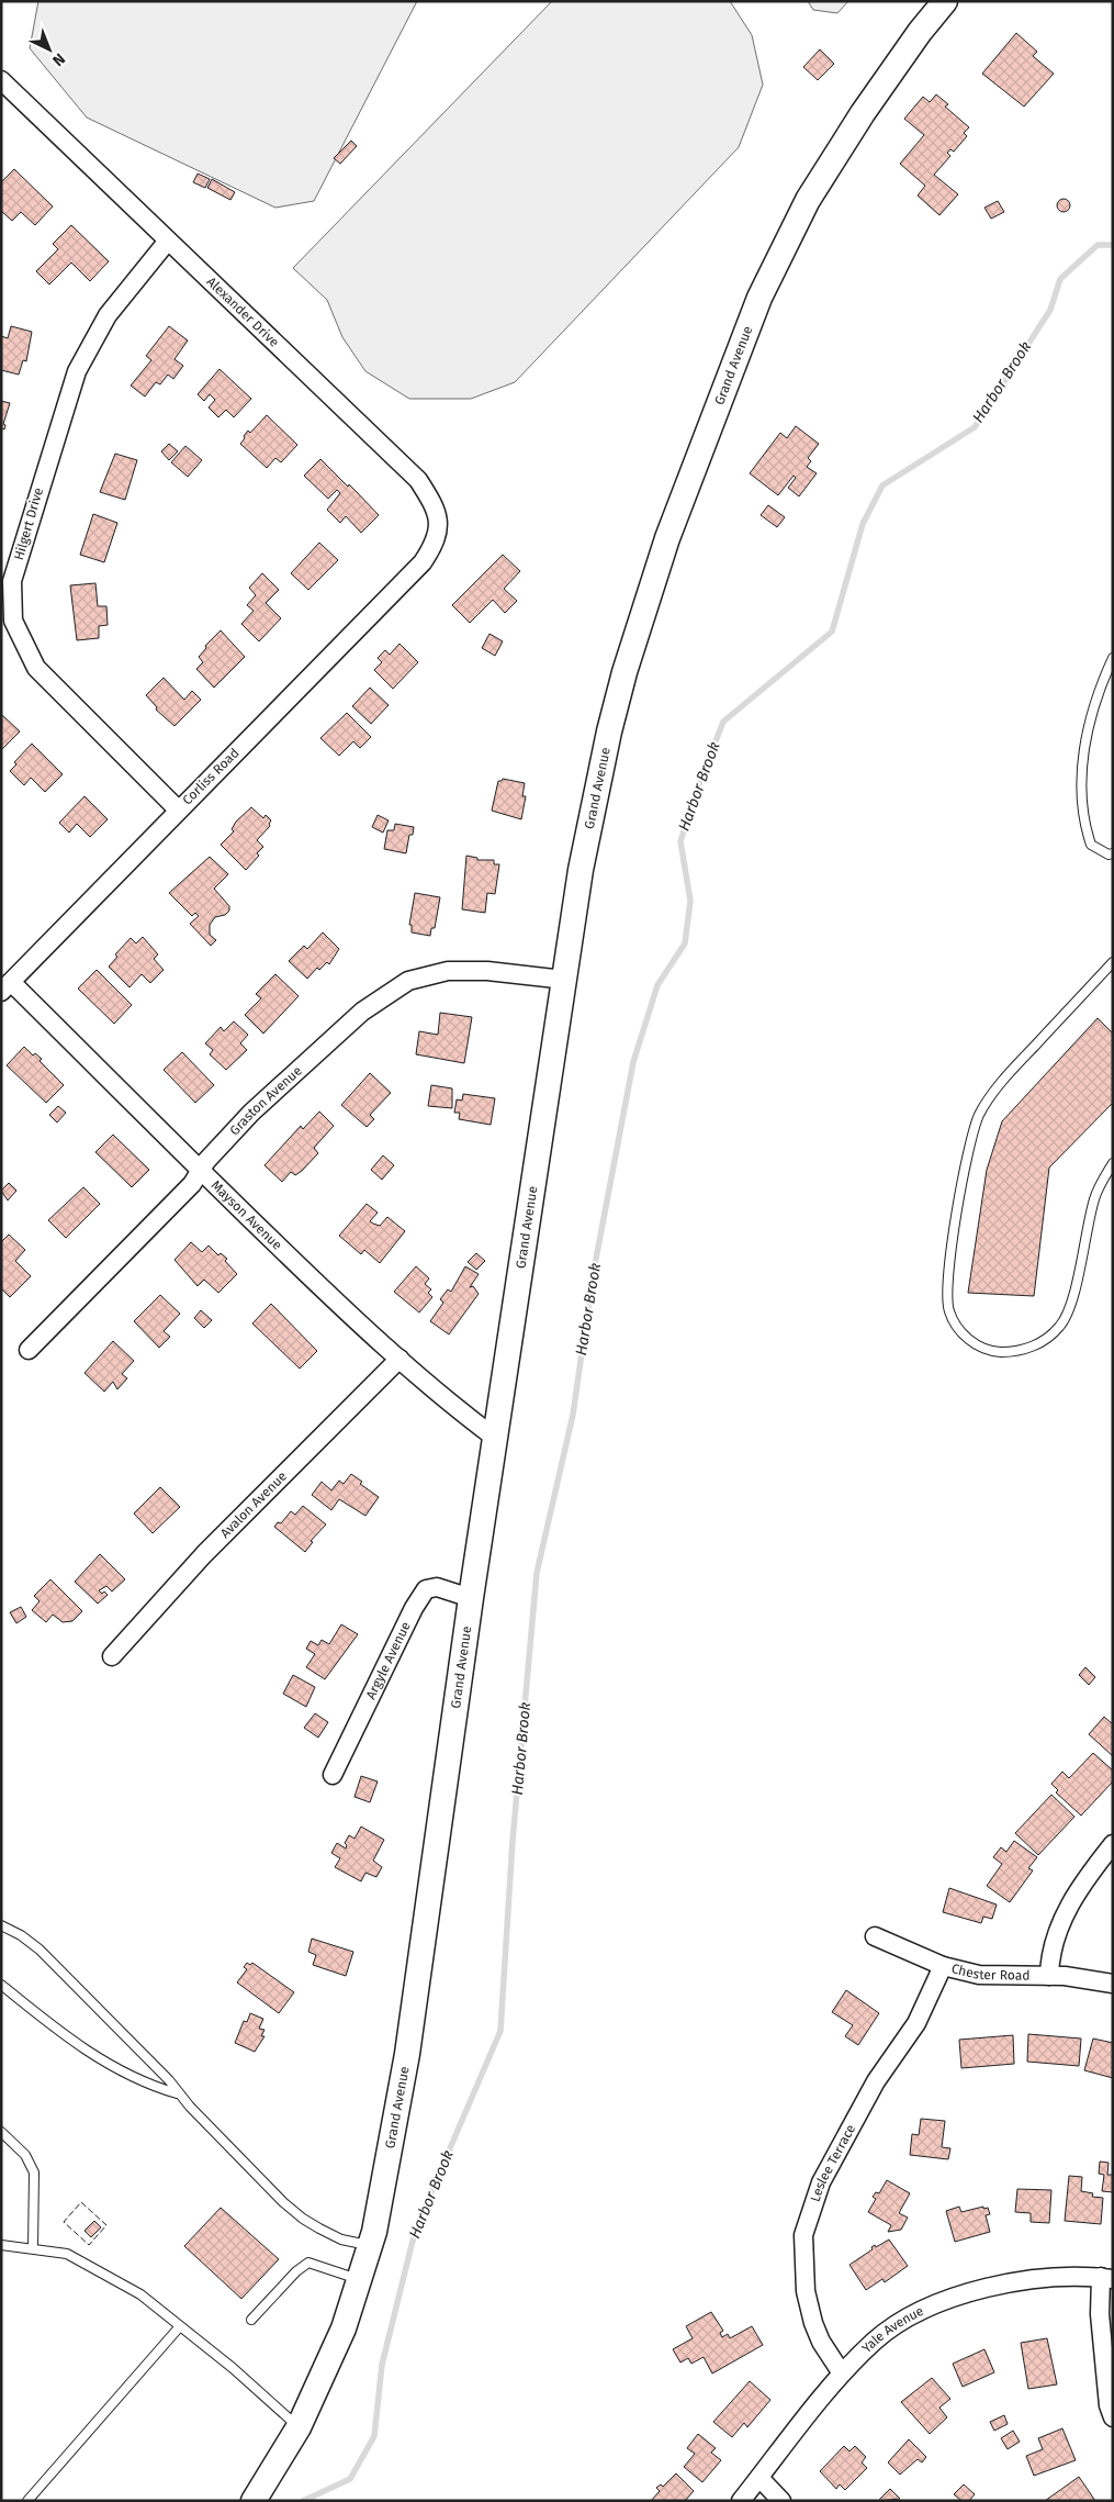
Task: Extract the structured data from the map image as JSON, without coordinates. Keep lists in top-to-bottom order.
{
  "streets": {
    "street": [
      "Alexander Drive",
      "Grand Avenue",
      "Hilgert Drive",
      "Corliss Road",
      "Graston Avenue",
      "Mayson Avenue",
      "Avalon Avenue",
      "Argyle Avenue",
      "Chester Road",
      "Leslee Terrace",
      "Yale Avenue"
    ]
  },
  "crossings": [
    ["Alexander Drive", "Hilgert Drive"],
    ["Alexander Drive", "Corliss Road"],
    ["Grand Avenue", "Graston Avenue"],
    ["Grand Avenue", "Mayson Avenue"],
    ["Grand Avenue", "Argyle Avenue"],
    ["Hilgert Drive", "Corliss Road"],
    ["Corliss Road", "Mayson Avenue"],
    ["Graston Avenue", "Mayson Avenue"],
    ["Mayson Avenue", "Avalon Avenue"],
    ["Chester Road", "Leslee Terrace"],
    ["Leslee Terrace", "Yale Avenue"]
  ],
  "water": ["Harbor Brook"],
  "north": "bottom right"
}
